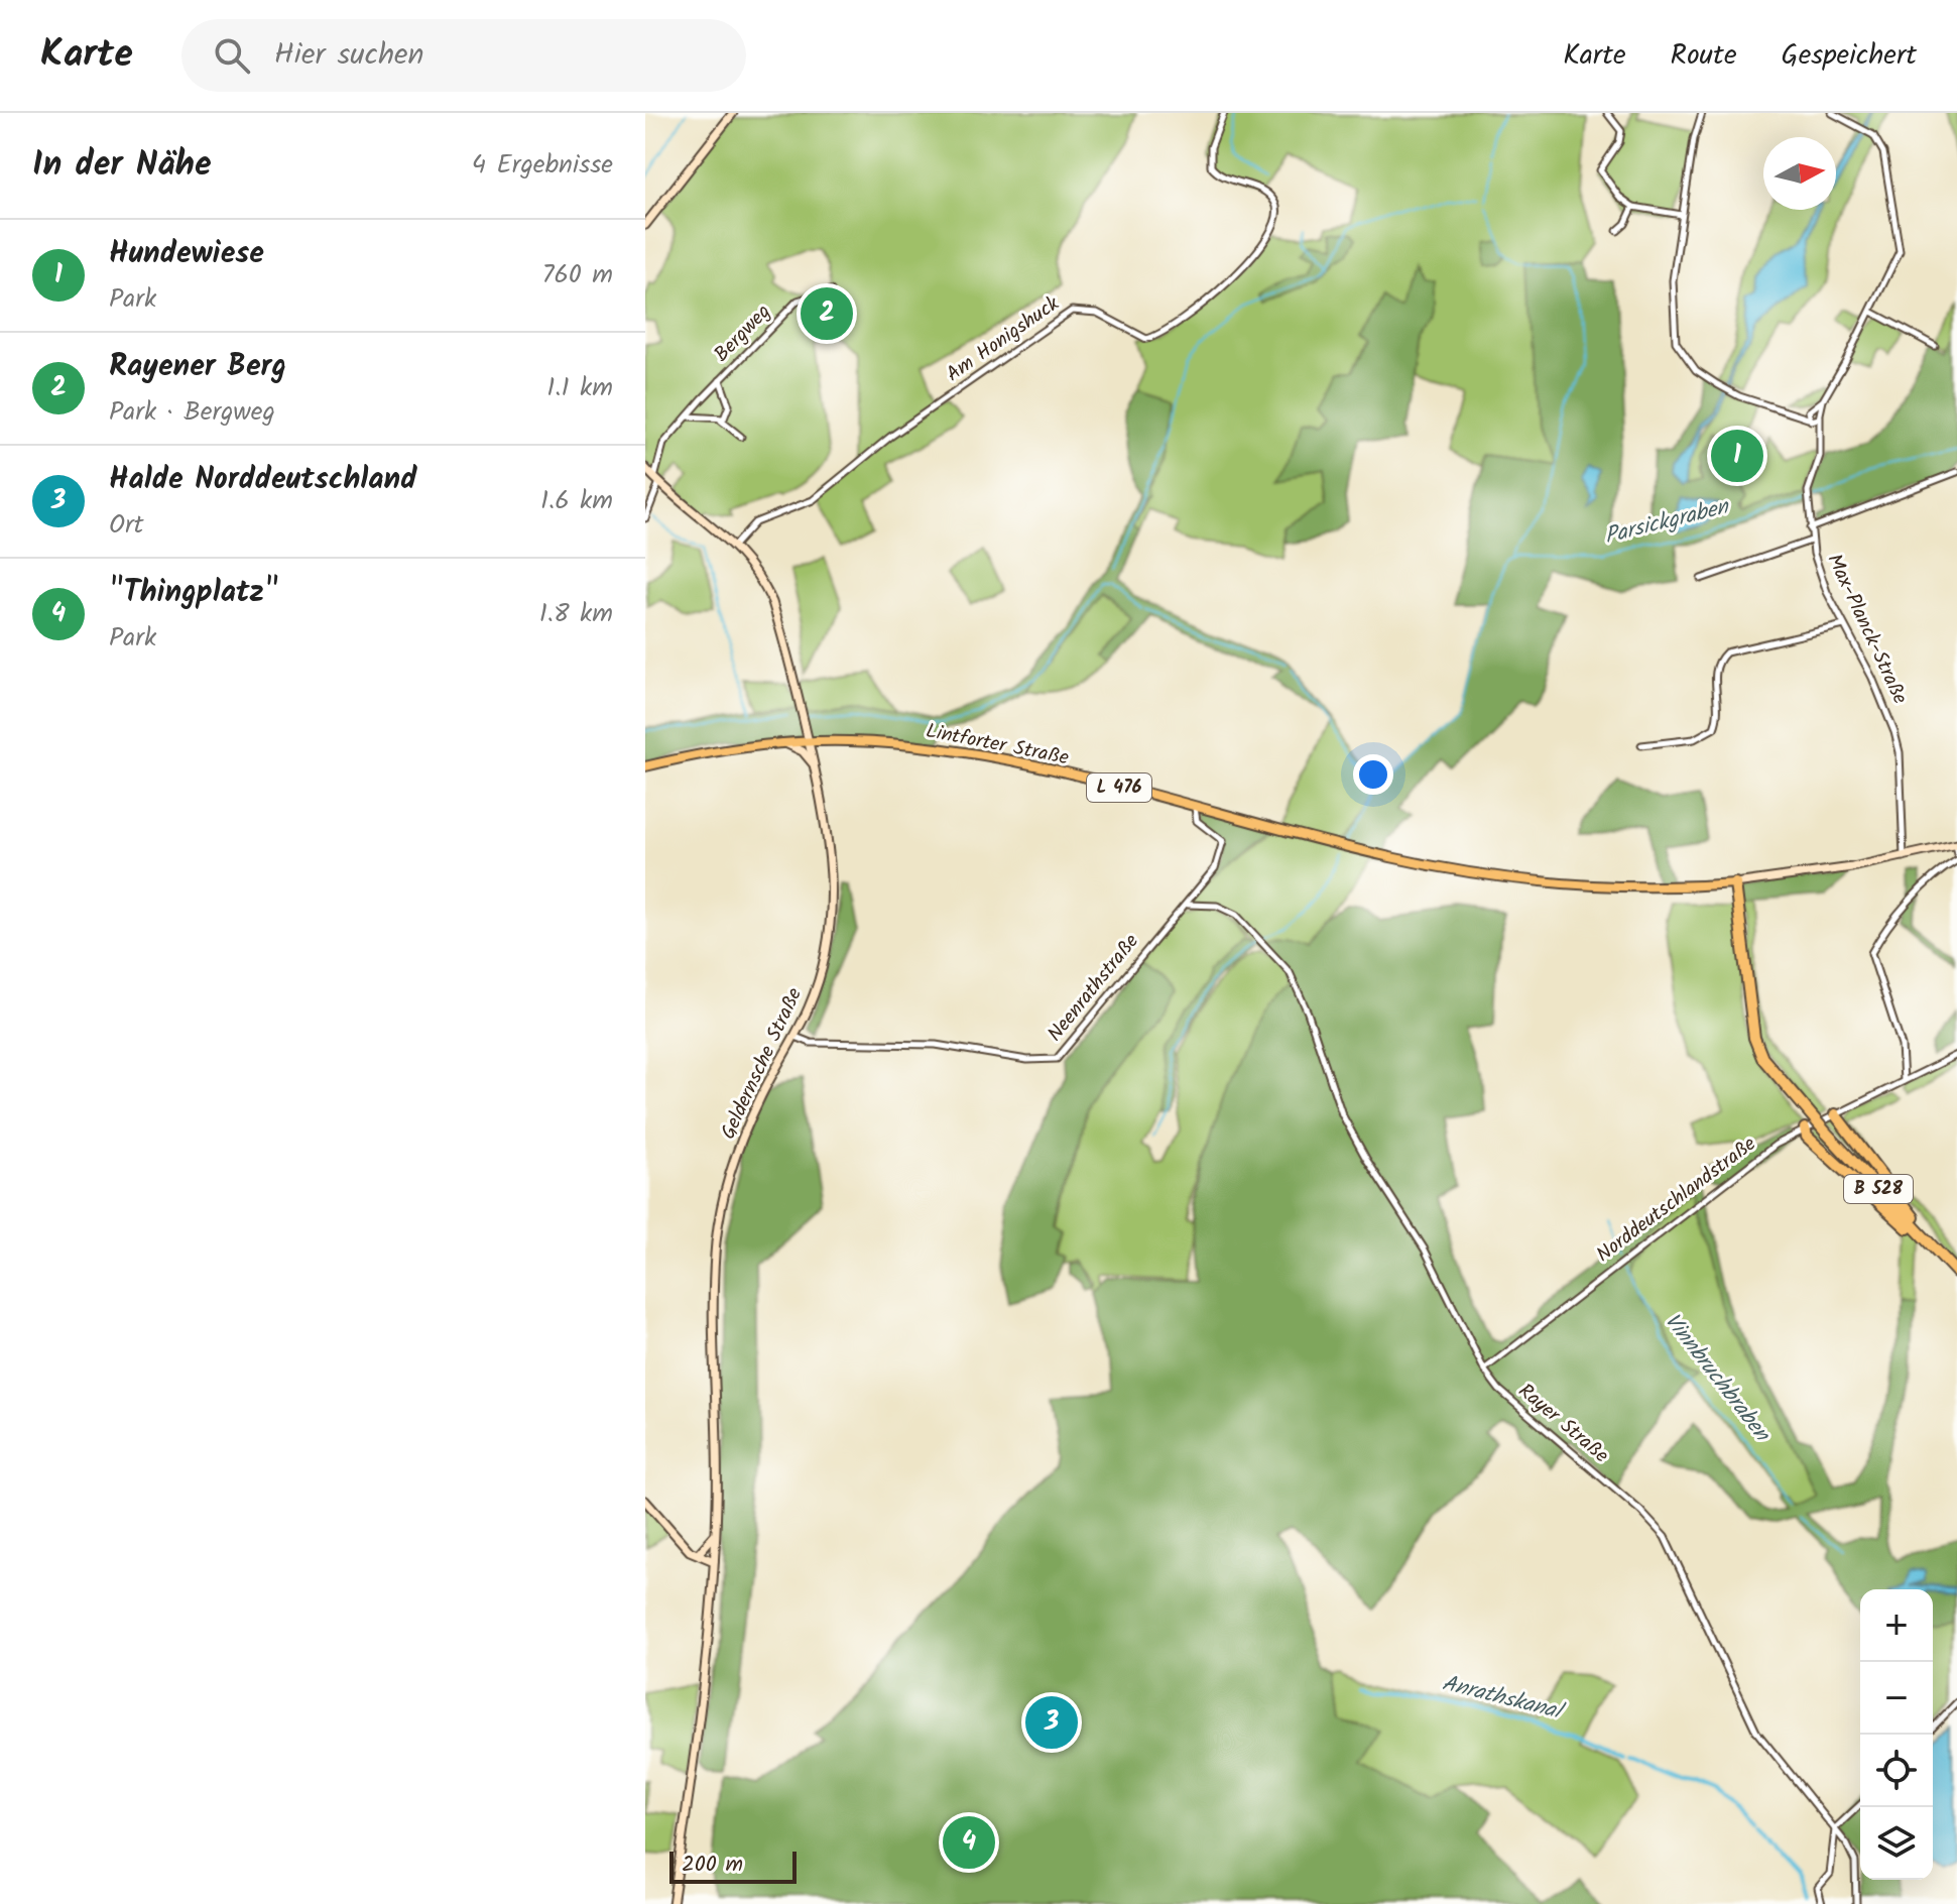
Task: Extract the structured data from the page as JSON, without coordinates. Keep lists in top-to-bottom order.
{
  "streets": {
    "highway": ["B 528"],
    "main road": ["Lintforter Straße", "L 476", "Geldernsche Straße"],
    "street": [
      "Bergweg",
      "Am Honigshuck",
      "Max-Planck-Straße",
      "Neenrathstraße",
      "Norddeutschlandstraße",
      "Rayer Straße"
    ]
  },
  "crossings": [
    ["Bergweg", "Geldernsche Straße"],
    ["Am Honigshuck", "Geldernsche Straße"],
    ["Max-Planck-Straße", "L 476"],
    ["Lintforter Straße", "L 476"],
    ["Lintforter Straße", "Neenrathstraße"],
    ["Lintforter Straße", "Geldernsche Straße"],
    ["Lintforter Straße", "B 528"],
    ["L 476", "B 528"],
    ["Neenrathstraße", "Geldernsche Straße"],
    ["Neenrathstraße", "Rayer Straße"],
    ["Norddeutschlandstraße", "Rayer Straße"]
  ],
  "water": ["Parsickgraben", "Vinnbruchbraben", "Anrathskanal"],
  "scale_bar": "200 m",
  "north": "right",
  "page": {
    "header": "Karte",
    "search": "Hier suchen",
    "nav": ["Karte", "Route", "Gespeichert"],
    "heading": ["In der Nähe", "4 Ergebnisse"],
    "list": [
      {
        "mark": "1",
        "name": "Hundewiese",
        "note": "Park",
        "value": "760 m"
      },
      {
        "mark": "2",
        "name": "Rayener Berg",
        "note": "Park · Bergweg",
        "value": "1.1 km"
      },
      {
        "mark": "3",
        "name": "Halde Norddeutschland",
        "note": "Ort",
        "value": "1.6 km"
      },
      {
        "mark": "4",
        "name": "\"Thingplatz\"",
        "note": "Park",
        "value": "1.8 km"
      }
    ],
    "pins": [
      "2",
      "1",
      "3",
      "4"
    ],
    "map_buttons": ["+", "−"],
    "scale": "200 m"
  }
}
